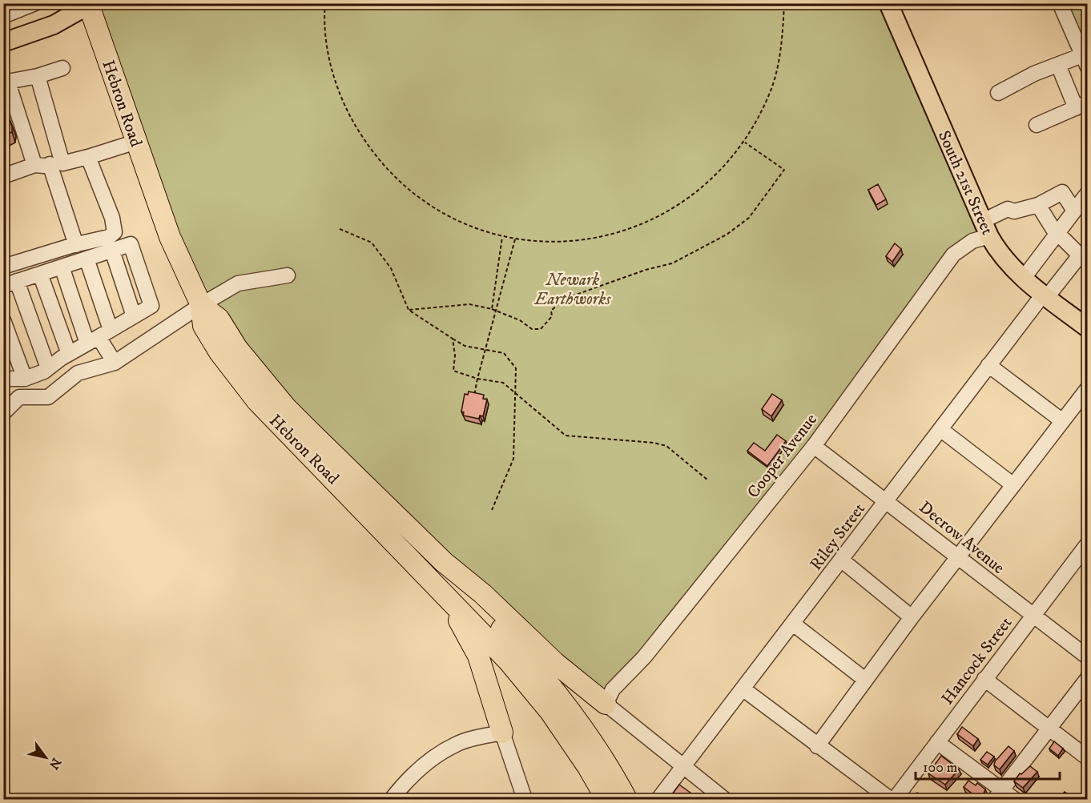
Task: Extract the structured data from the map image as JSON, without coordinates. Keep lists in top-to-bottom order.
{
  "streets": {
    "highway": ["Hebron Road"],
    "main road": ["South 21st Street"],
    "street": [
      "Cooper Avenue",
      "Riley Street",
      "Decrow Avenue",
      "Hancock Street"
    ]
  },
  "crossings": [
    ["South 21st Street", "Cooper Avenue"],
    ["South 21st Street", "Riley Street"],
    ["Cooper Avenue", "Decrow Avenue"],
    ["Riley Street", "Decrow Avenue"],
    ["Decrow Avenue", "Hancock Street"]
  ],
  "parks": ["Newark Earthworks"],
  "scale_bar": "100 m",
  "north": "bottom right"
}
